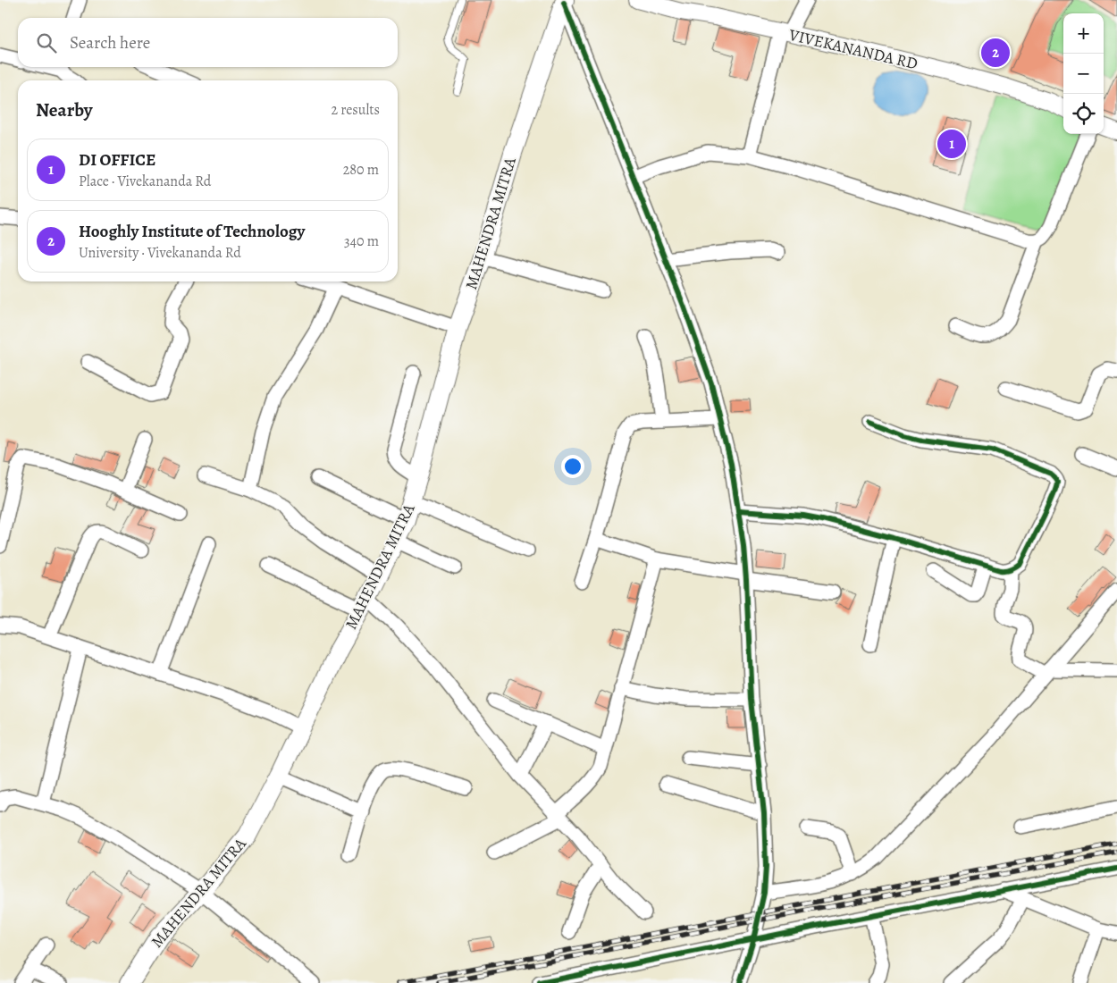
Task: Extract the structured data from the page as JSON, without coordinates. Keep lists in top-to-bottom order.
{
  "streets": {
    "main road": ["MAHENDRA MITRA"],
    "street": ["VIVEKANANDA RD"]
  },
  "page": {
    "map_buttons": ["+", "−"],
    "search": "Search here",
    "pins": ["2", "1"],
    "heading": ["Nearby", "2 results"],
    "list": [
      {
        "mark": "1",
        "name": "DI OFFICE",
        "note": "Place · Vivekananda Rd",
        "value": "280 m"
      },
      {
        "mark": "2",
        "name": "Hooghly Institute of Technology",
        "note": "University · Vivekananda Rd",
        "value": "340 m"
      }
    ]
  }
}
